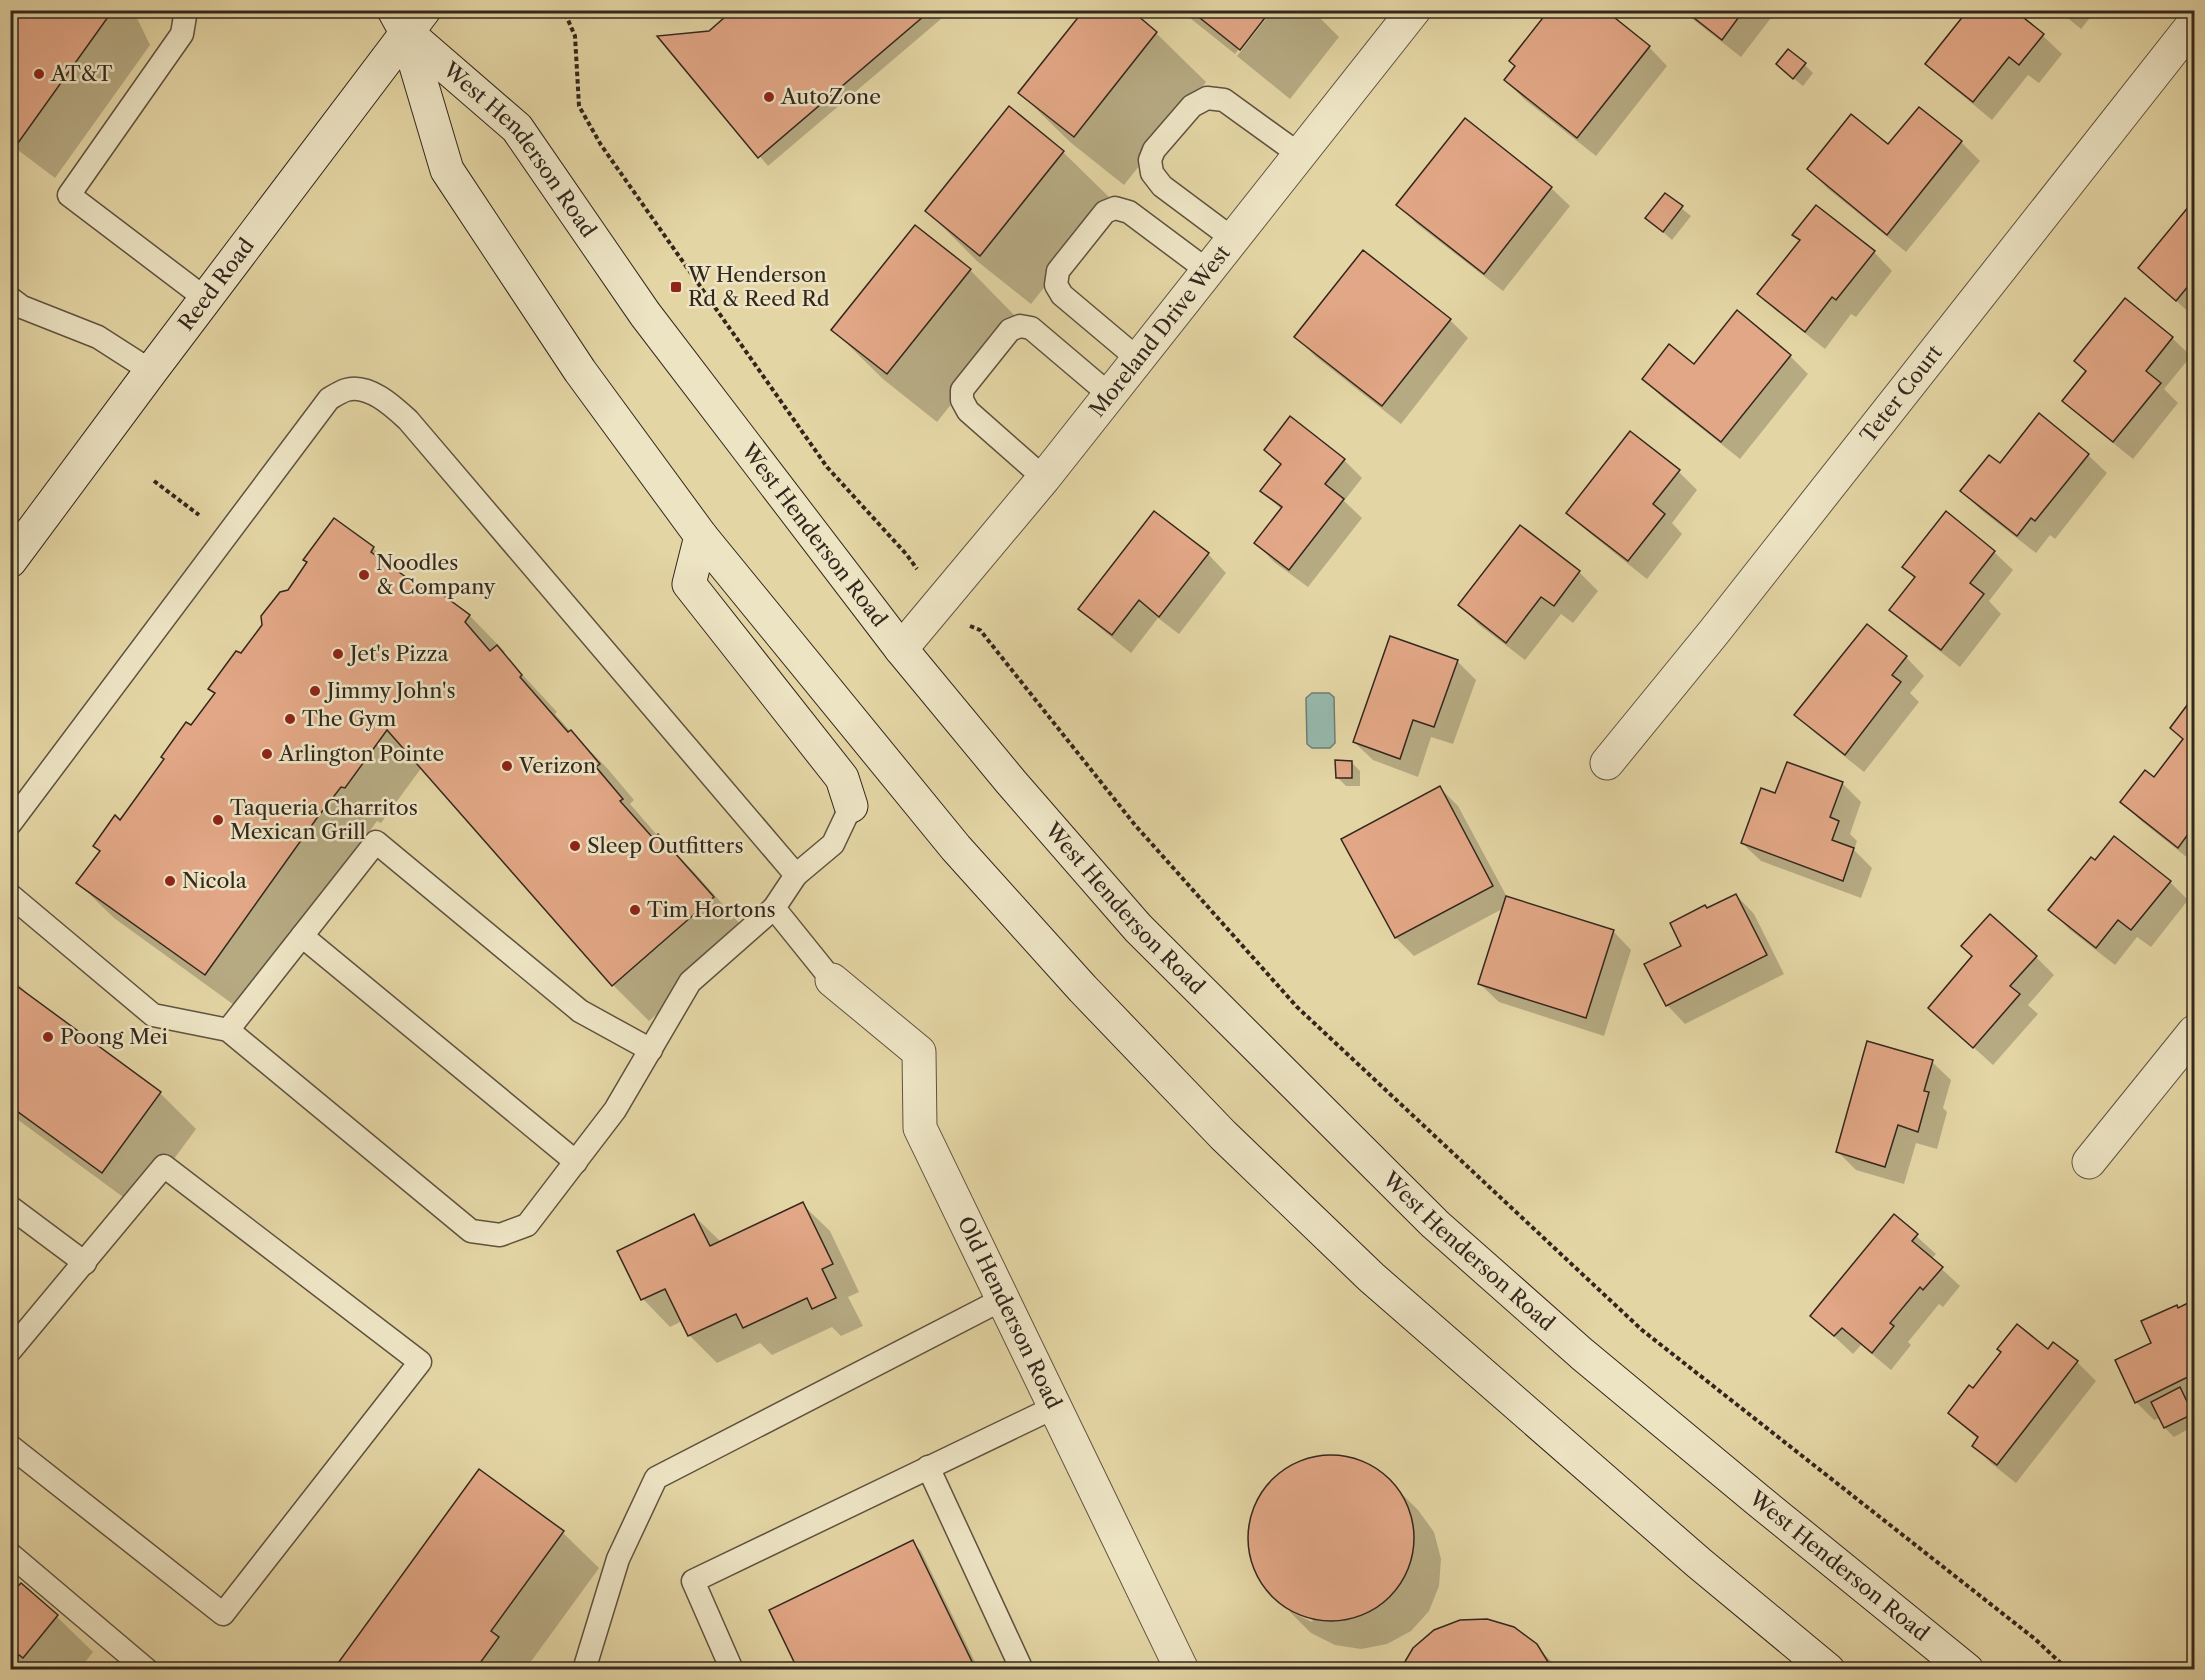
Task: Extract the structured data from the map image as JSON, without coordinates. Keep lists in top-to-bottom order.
{
  "streets": {
    "main road": [
      "West Henderson Road",
      "Reed Road",
      "Moreland Drive West",
      "Teter Court",
      "Old Henderson Road"
    ]
  },
  "crossings": [
    ["West Henderson Road", "Reed Road"],
    ["West Henderson Road", "Moreland Drive West"]
  ],
  "places": {
    "other": [
      "AT&T",
      "AutoZone",
      "Noodles & Company",
      "Jet's Pizza",
      "Jimmy John's",
      "The Gym",
      "Arlington Pointe",
      "Verizon",
      "Taqueria Charritos Mexican Grill",
      "Sleep Outfitters",
      "Nicola",
      "Tim Hortons",
      "Poong Mei"
    ],
    "transit": ["W Henderson Rd & Reed Rd"]
  }
}
